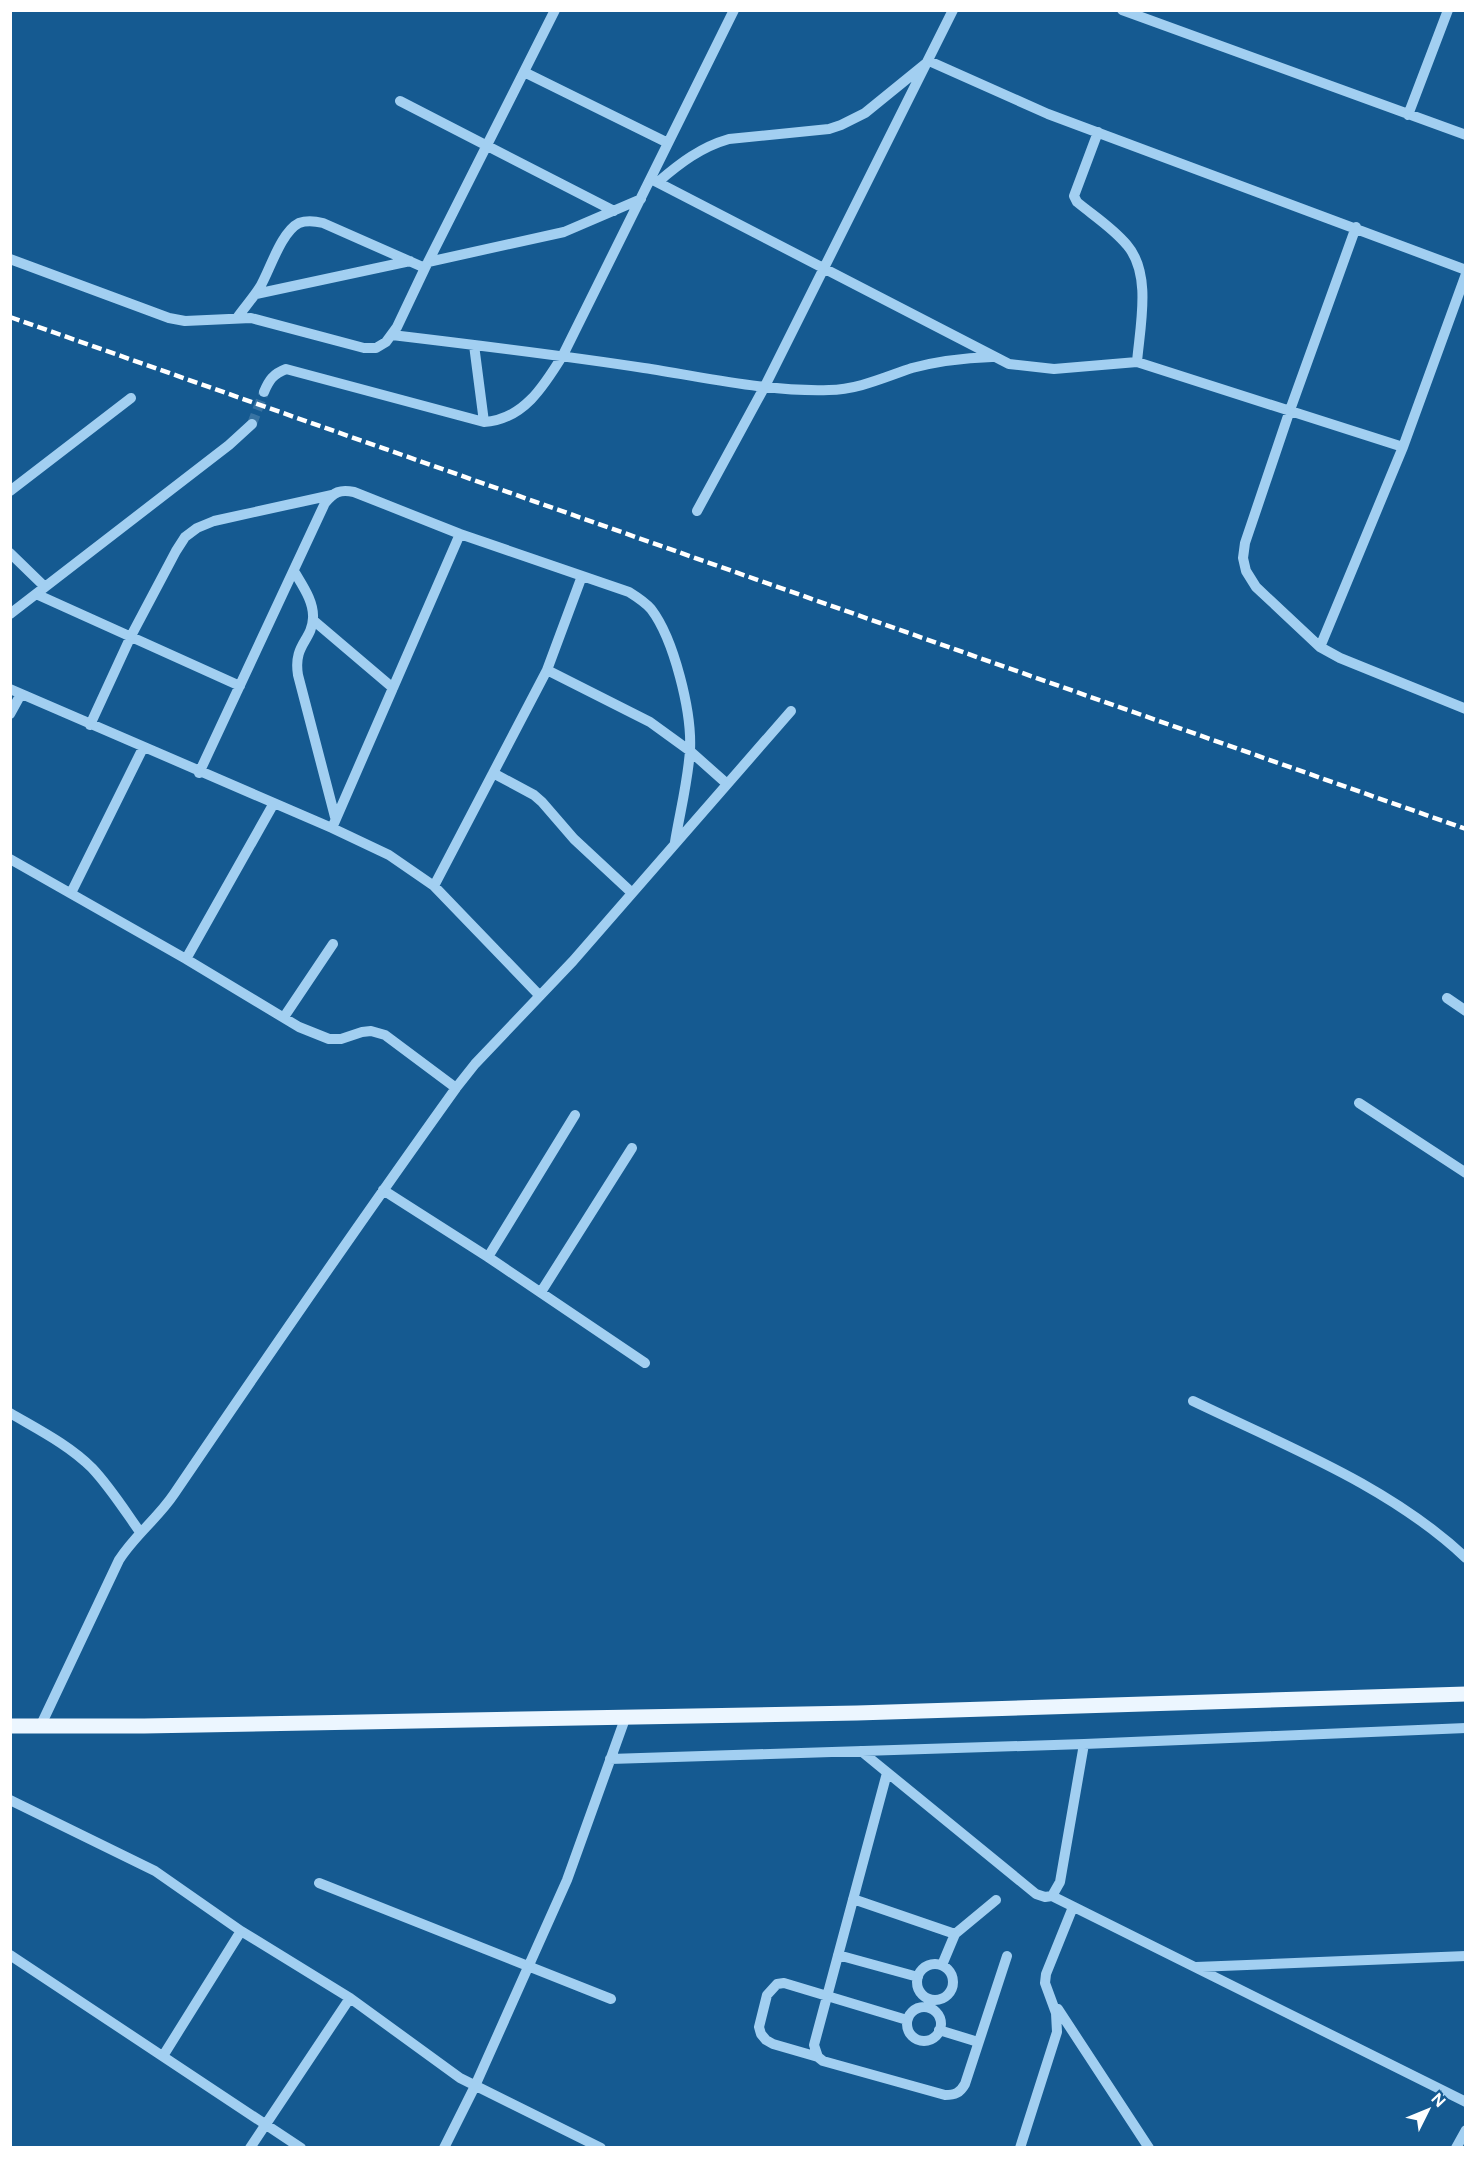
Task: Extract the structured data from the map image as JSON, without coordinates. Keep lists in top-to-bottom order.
{
  "north": "top right"
}
